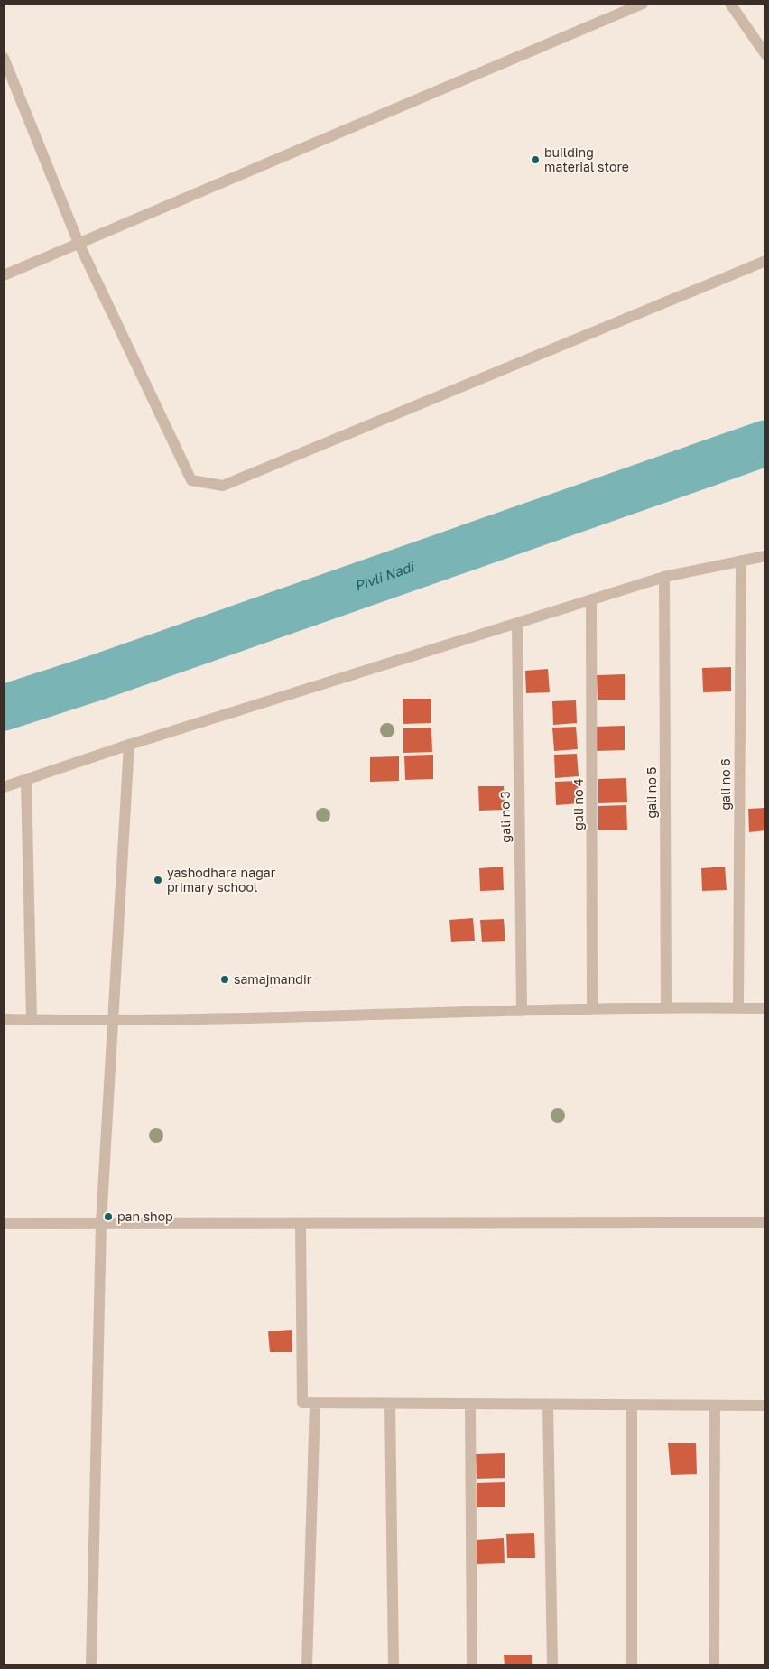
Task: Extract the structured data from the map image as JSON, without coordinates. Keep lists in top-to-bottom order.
{
  "streets": {
    "street": [
      "gali no 6",
      "gali no 5",
      "gali no 4",
      "gali no 3"
    ]
  },
  "water": ["Pivli Nadi"],
  "places": [
    "building material store",
    "yashodhara nagar primary school",
    "samajmandir",
    "pan shop"
  ]
}
